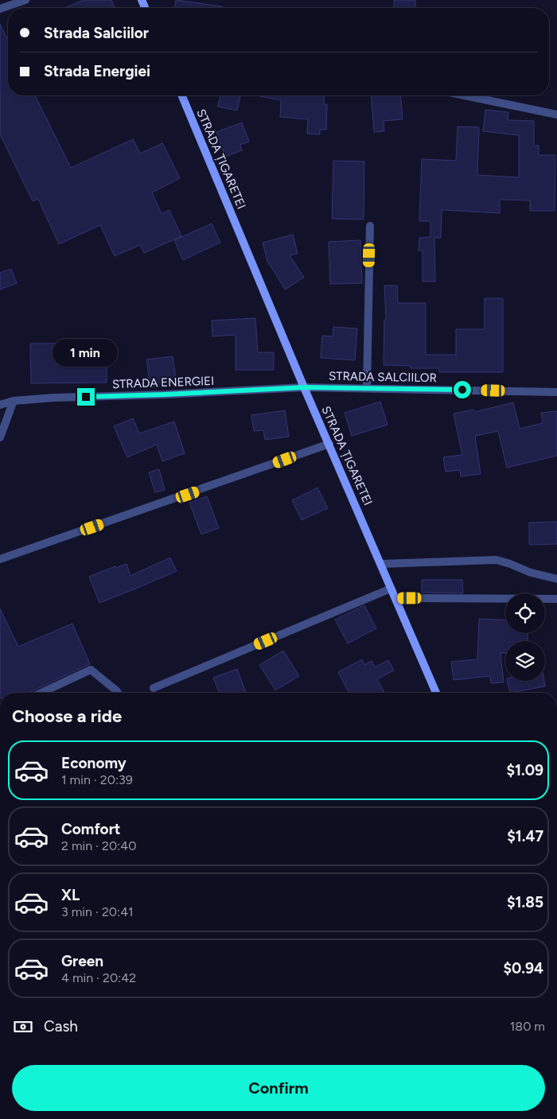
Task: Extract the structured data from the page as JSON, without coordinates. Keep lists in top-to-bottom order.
{
  "streets": {
    "main road": ["STRADA ȚIGARETEI"],
    "street": ["STRADA SALCIILOR", "STRADA ENERGIEI"]
  },
  "crossings": [
    ["STRADA ȚIGARETEI", "STRADA SALCIILOR"],
    ["STRADA ȚIGARETEI", "STRADA ENERGIEI"],
    ["STRADA SALCIILOR", "STRADA ENERGIEI"]
  ],
  "page": {
    "banner": ["Strada Salciilor", "Strada Energiei"],
    "bubble": "1 min",
    "heading": "Choose a ride",
    "list": [
      {
        "name": "Economy",
        "note": "1 min · 20:39",
        "value": "$1.09"
      },
      {
        "name": "Comfort",
        "note": "2 min · 20:40",
        "value": "$1.47"
      },
      {
        "name": "XL",
        "note": "3 min · 20:41",
        "value": "$1.85"
      },
      {
        "name": "Green",
        "note": "4 min · 20:42",
        "value": "$0.94"
      }
    ],
    "pay": ["Cash", "180 m"],
    "buttons": "Confirm"
  }
}
